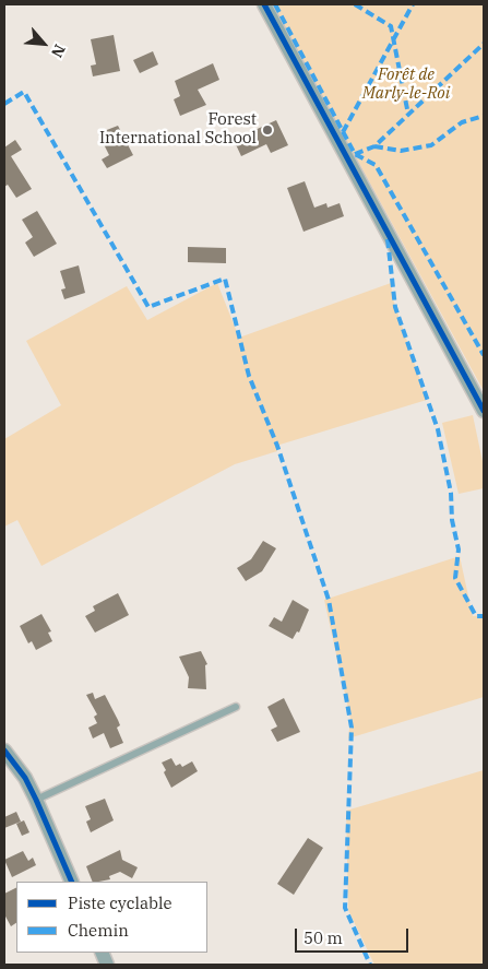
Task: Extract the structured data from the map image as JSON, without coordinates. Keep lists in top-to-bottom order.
{
  "parks": ["Forêt de Marly-le-Roi"],
  "places": ["Forest International School"],
  "legend": ["Piste cyclable", "Chemin"],
  "scale_bar": "50 m",
  "north": "bottom right"
}
